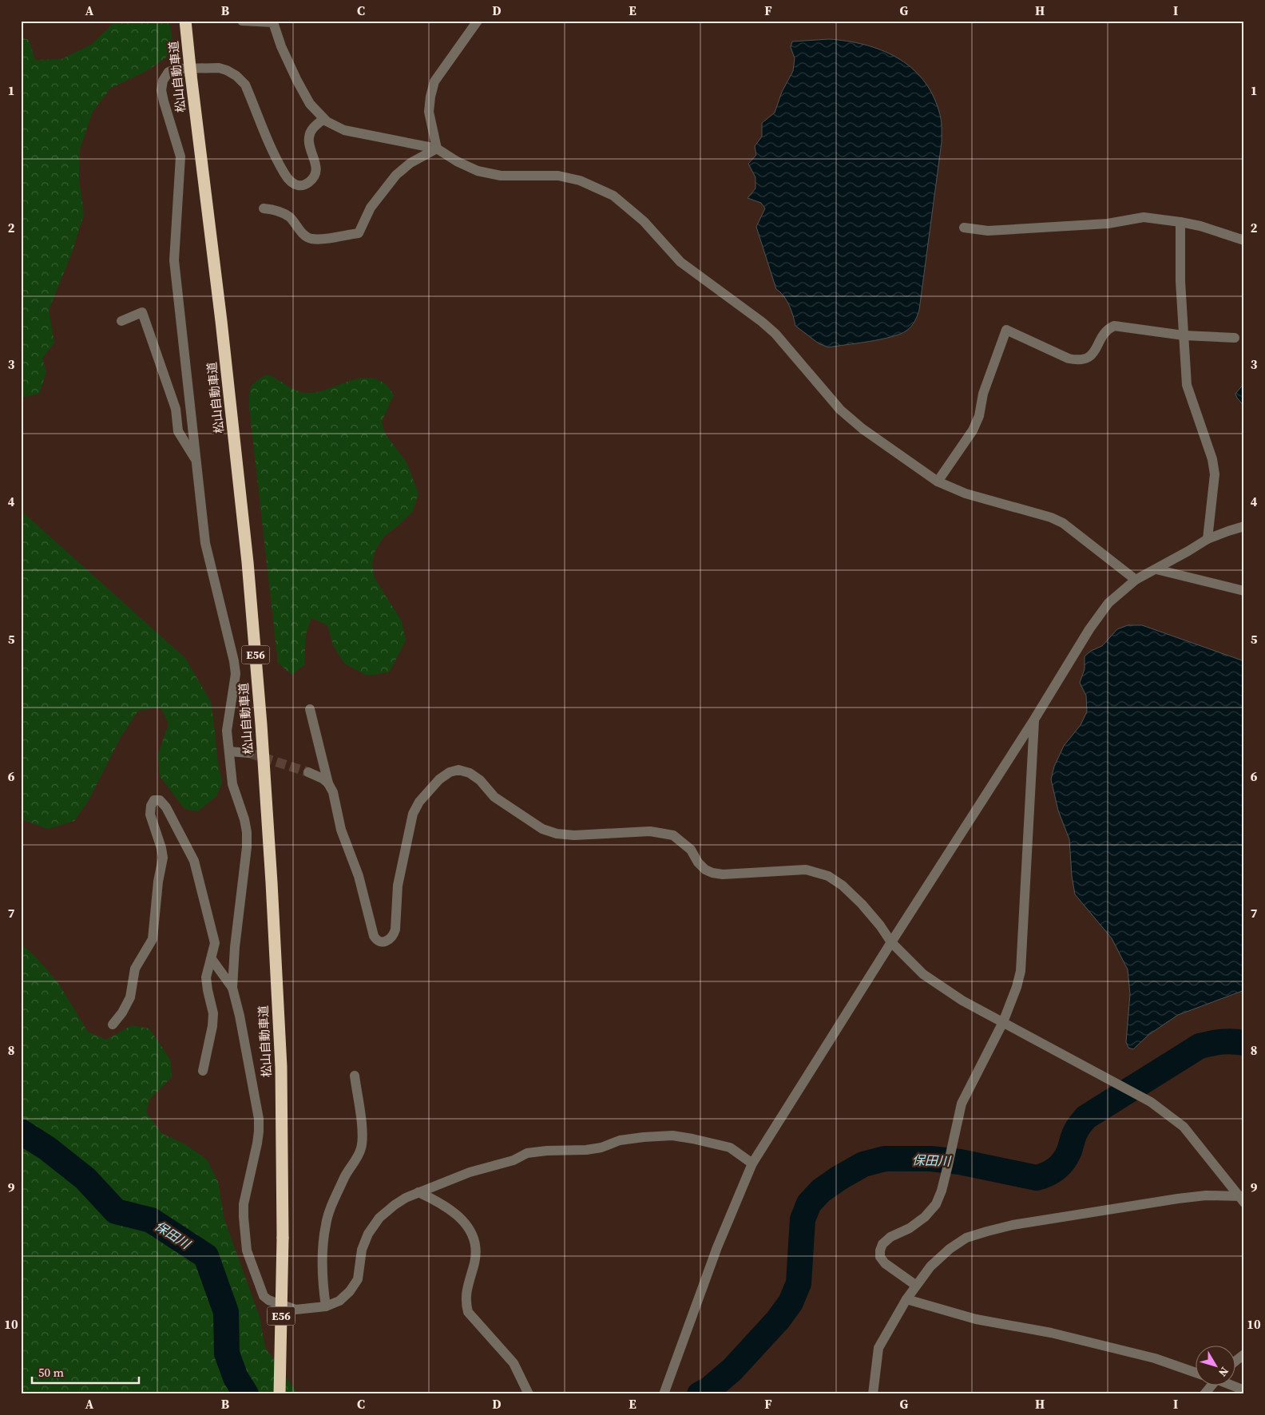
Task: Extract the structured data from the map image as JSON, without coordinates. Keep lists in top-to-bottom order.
{
  "streets": {
    "highway": ["松山自動車道", "E56"]
  },
  "water": ["保田川"],
  "scale_bar": "50 m",
  "north": "bottom right",
  "grid": {
    "columns": [
      "A",
      "B",
      "C",
      "D",
      "E",
      "F",
      "G",
      "H",
      "I"
    ],
    "rows": [
      "1",
      "2",
      "3",
      "4",
      "5",
      "6",
      "7",
      "8",
      "9",
      "10"
    ]
  }
}
